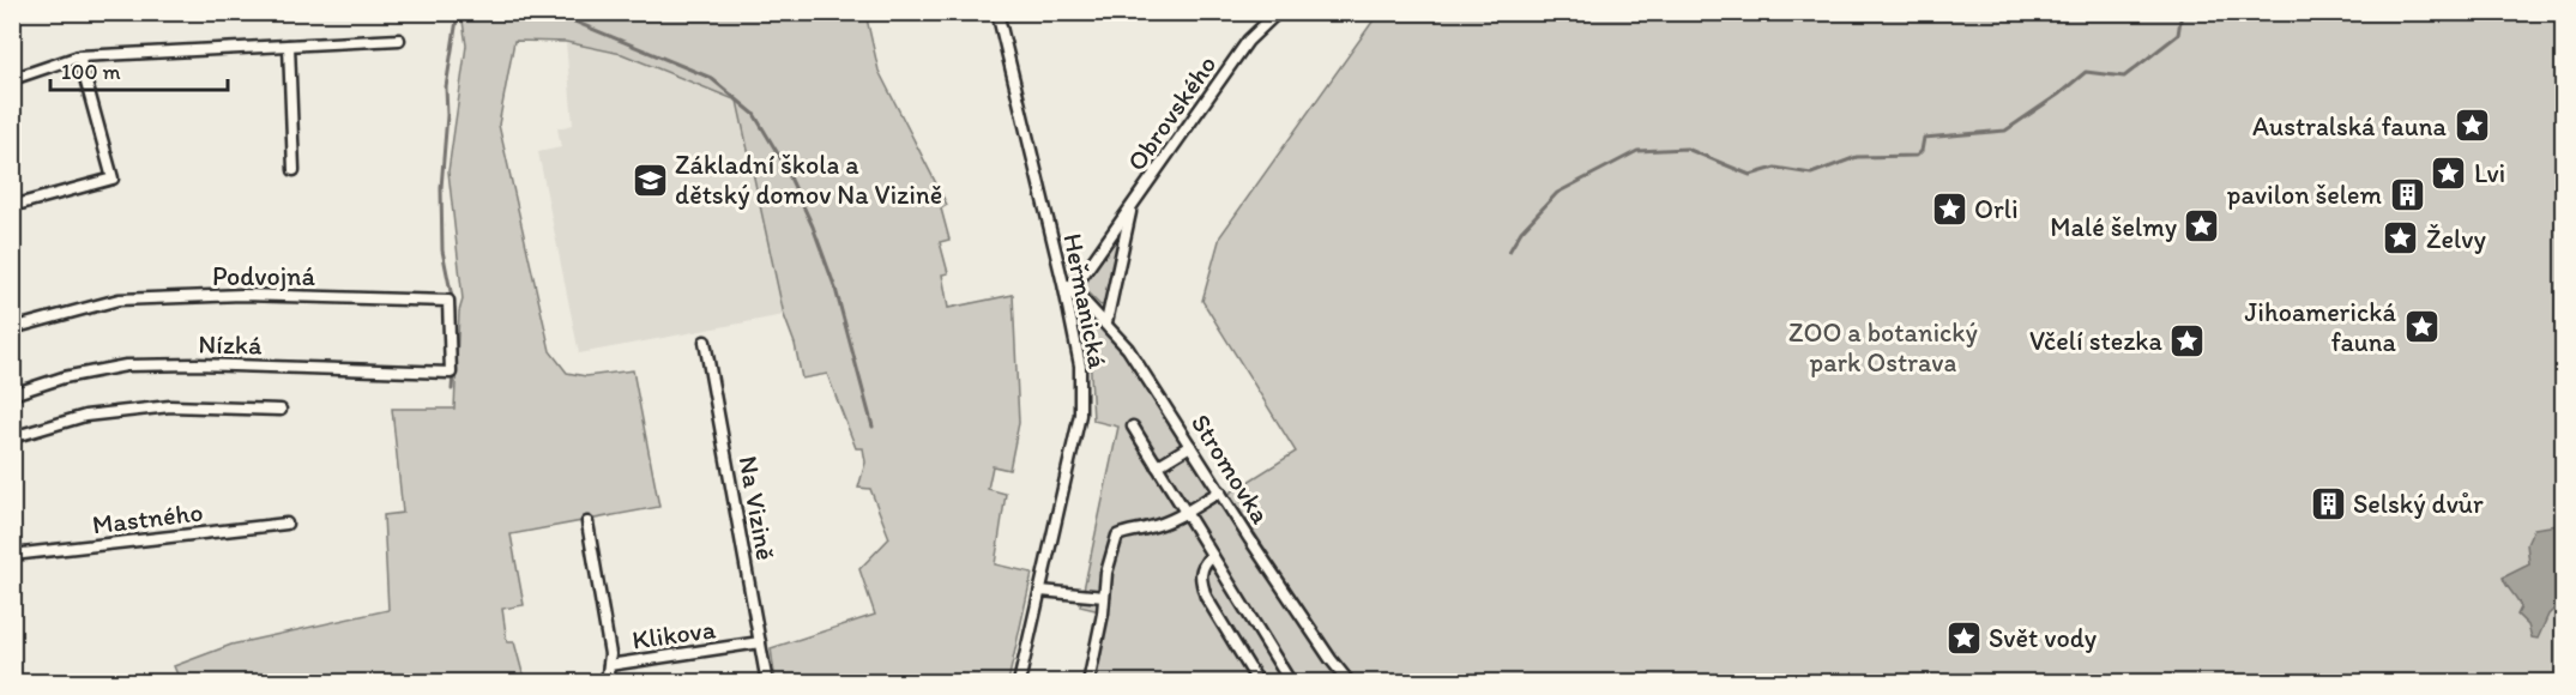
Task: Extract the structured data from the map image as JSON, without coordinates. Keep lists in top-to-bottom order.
{
  "streets": {
    "street": [
      "Obrovského",
      "Podvojná",
      "Heřmanická",
      "Nízká",
      "Stromovka",
      "Na Vizině",
      "Mastného",
      "Klikova"
    ]
  },
  "crossings": [
    ["Obrovského", "Heřmanická"],
    ["Obrovského", "Stromovka"],
    ["Podvojná", "Nízká"],
    ["Heřmanická", "Stromovka"],
    ["Na Vizině", "Klikova"]
  ],
  "parks": ["ZOO a botanický park Ostrava"],
  "places": {
    "place": [
      "Australská fauna",
      "Lvi",
      "Orli",
      "Malé šelmy",
      "Želvy",
      "Jihoamerická fauna",
      "Včelí stezka",
      "Svět vody"
    ],
    "school or university": ["Základní škola a dětský domov Na Vizině"],
    "building": ["pavilon šelem", "Selský dvůr"]
  },
  "scale_bar": "100 m"
}
